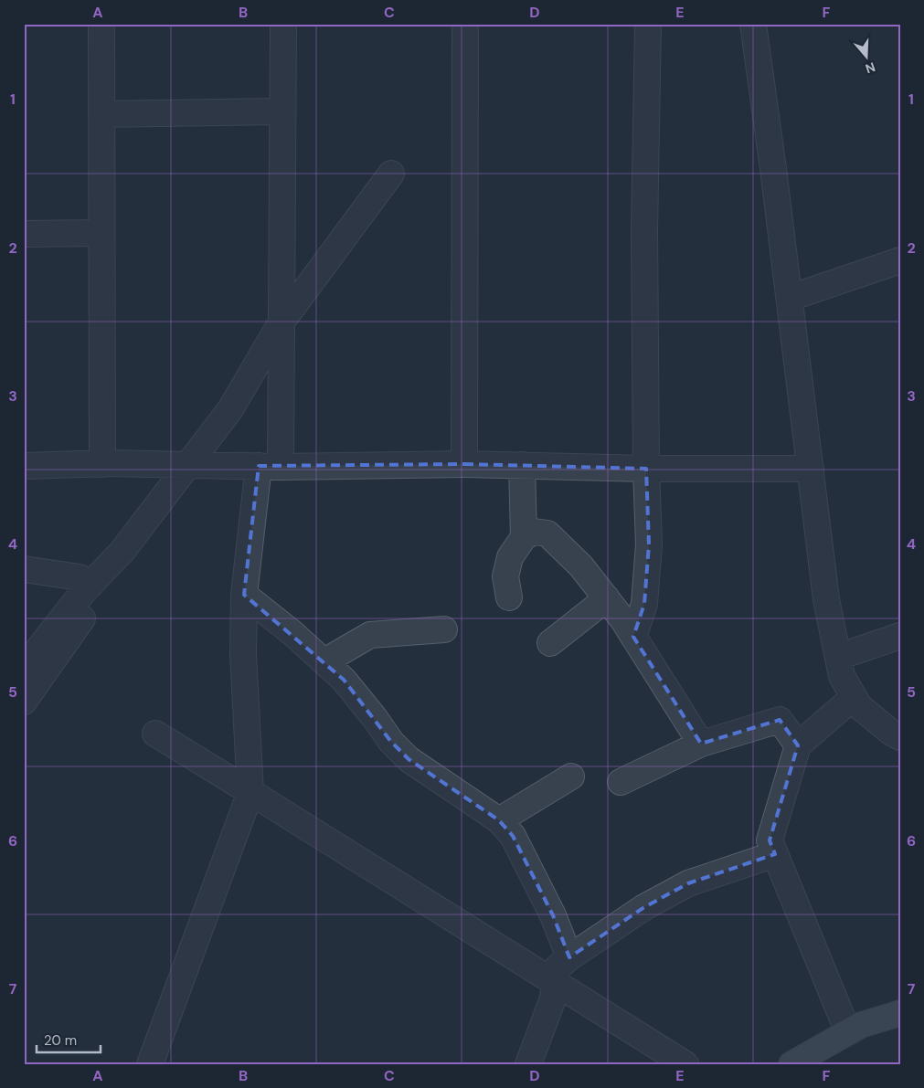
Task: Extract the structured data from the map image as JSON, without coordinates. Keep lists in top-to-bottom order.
{
  "scale_bar": "20 m",
  "north": "bottom",
  "grid": {
    "columns": [
      "A",
      "B",
      "C",
      "D",
      "E",
      "F"
    ],
    "rows": [
      "1",
      "2",
      "3",
      "4",
      "5",
      "6",
      "7"
    ]
  }
}
